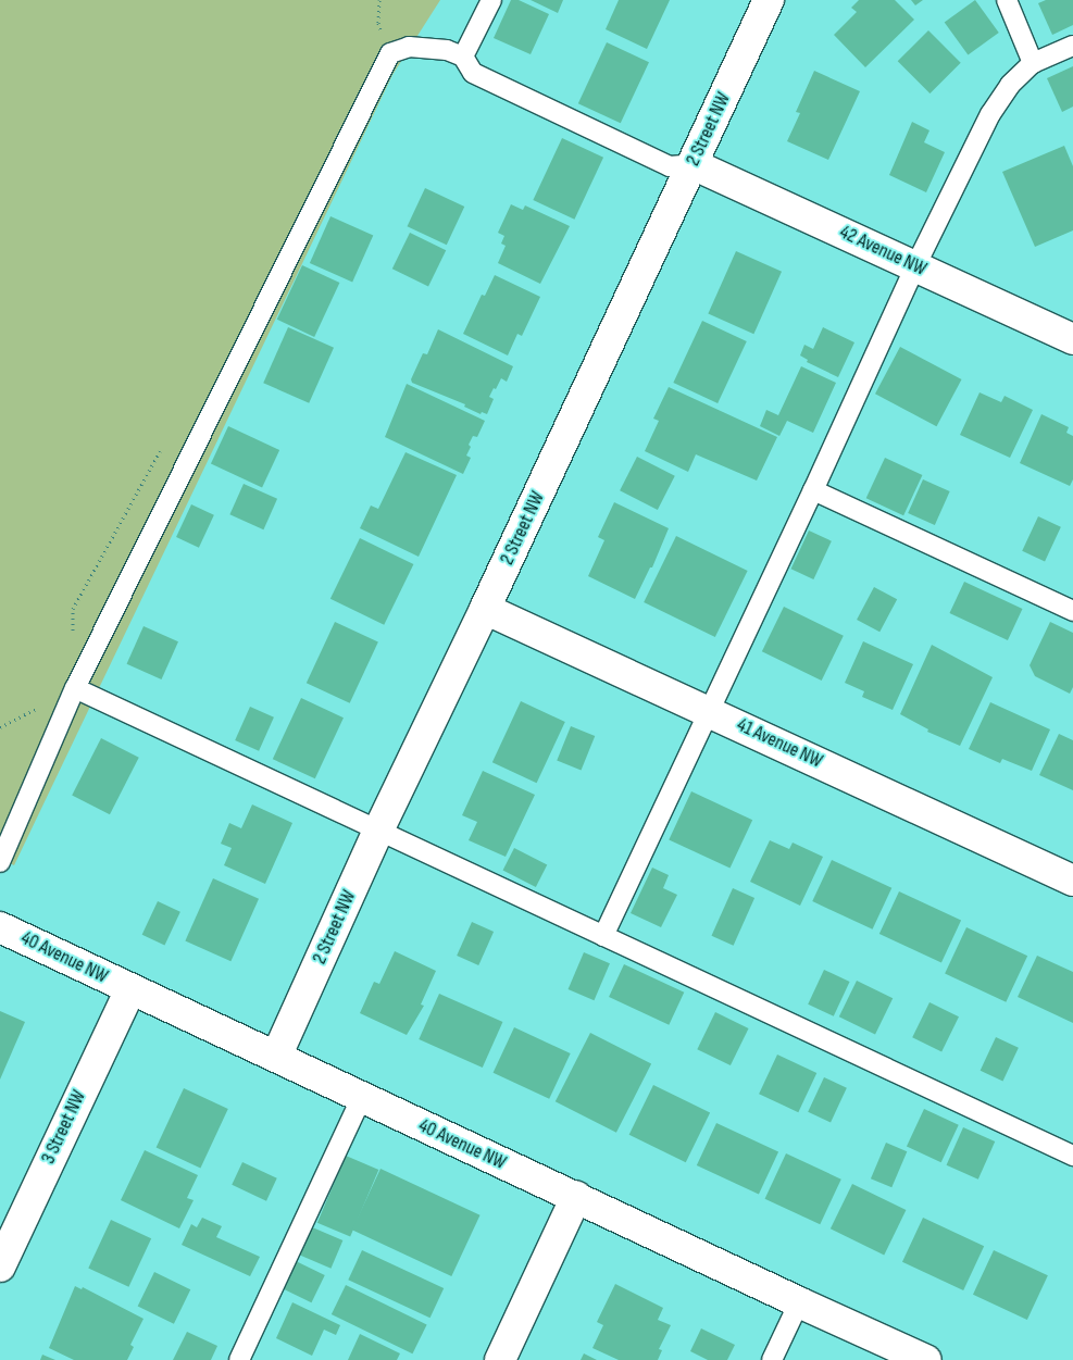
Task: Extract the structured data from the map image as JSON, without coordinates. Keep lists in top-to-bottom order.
{
  "streets": {
    "street": [
      "2 Street NW",
      "42 Avenue NW",
      "41 Avenue NW",
      "40 Avenue NW",
      "3 Street NW"
    ]
  },
  "crossings": [
    ["2 Street NW", "42 Avenue NW"],
    ["2 Street NW", "41 Avenue NW"],
    ["2 Street NW", "40 Avenue NW"],
    ["40 Avenue NW", "3 Street NW"]
  ]
}
